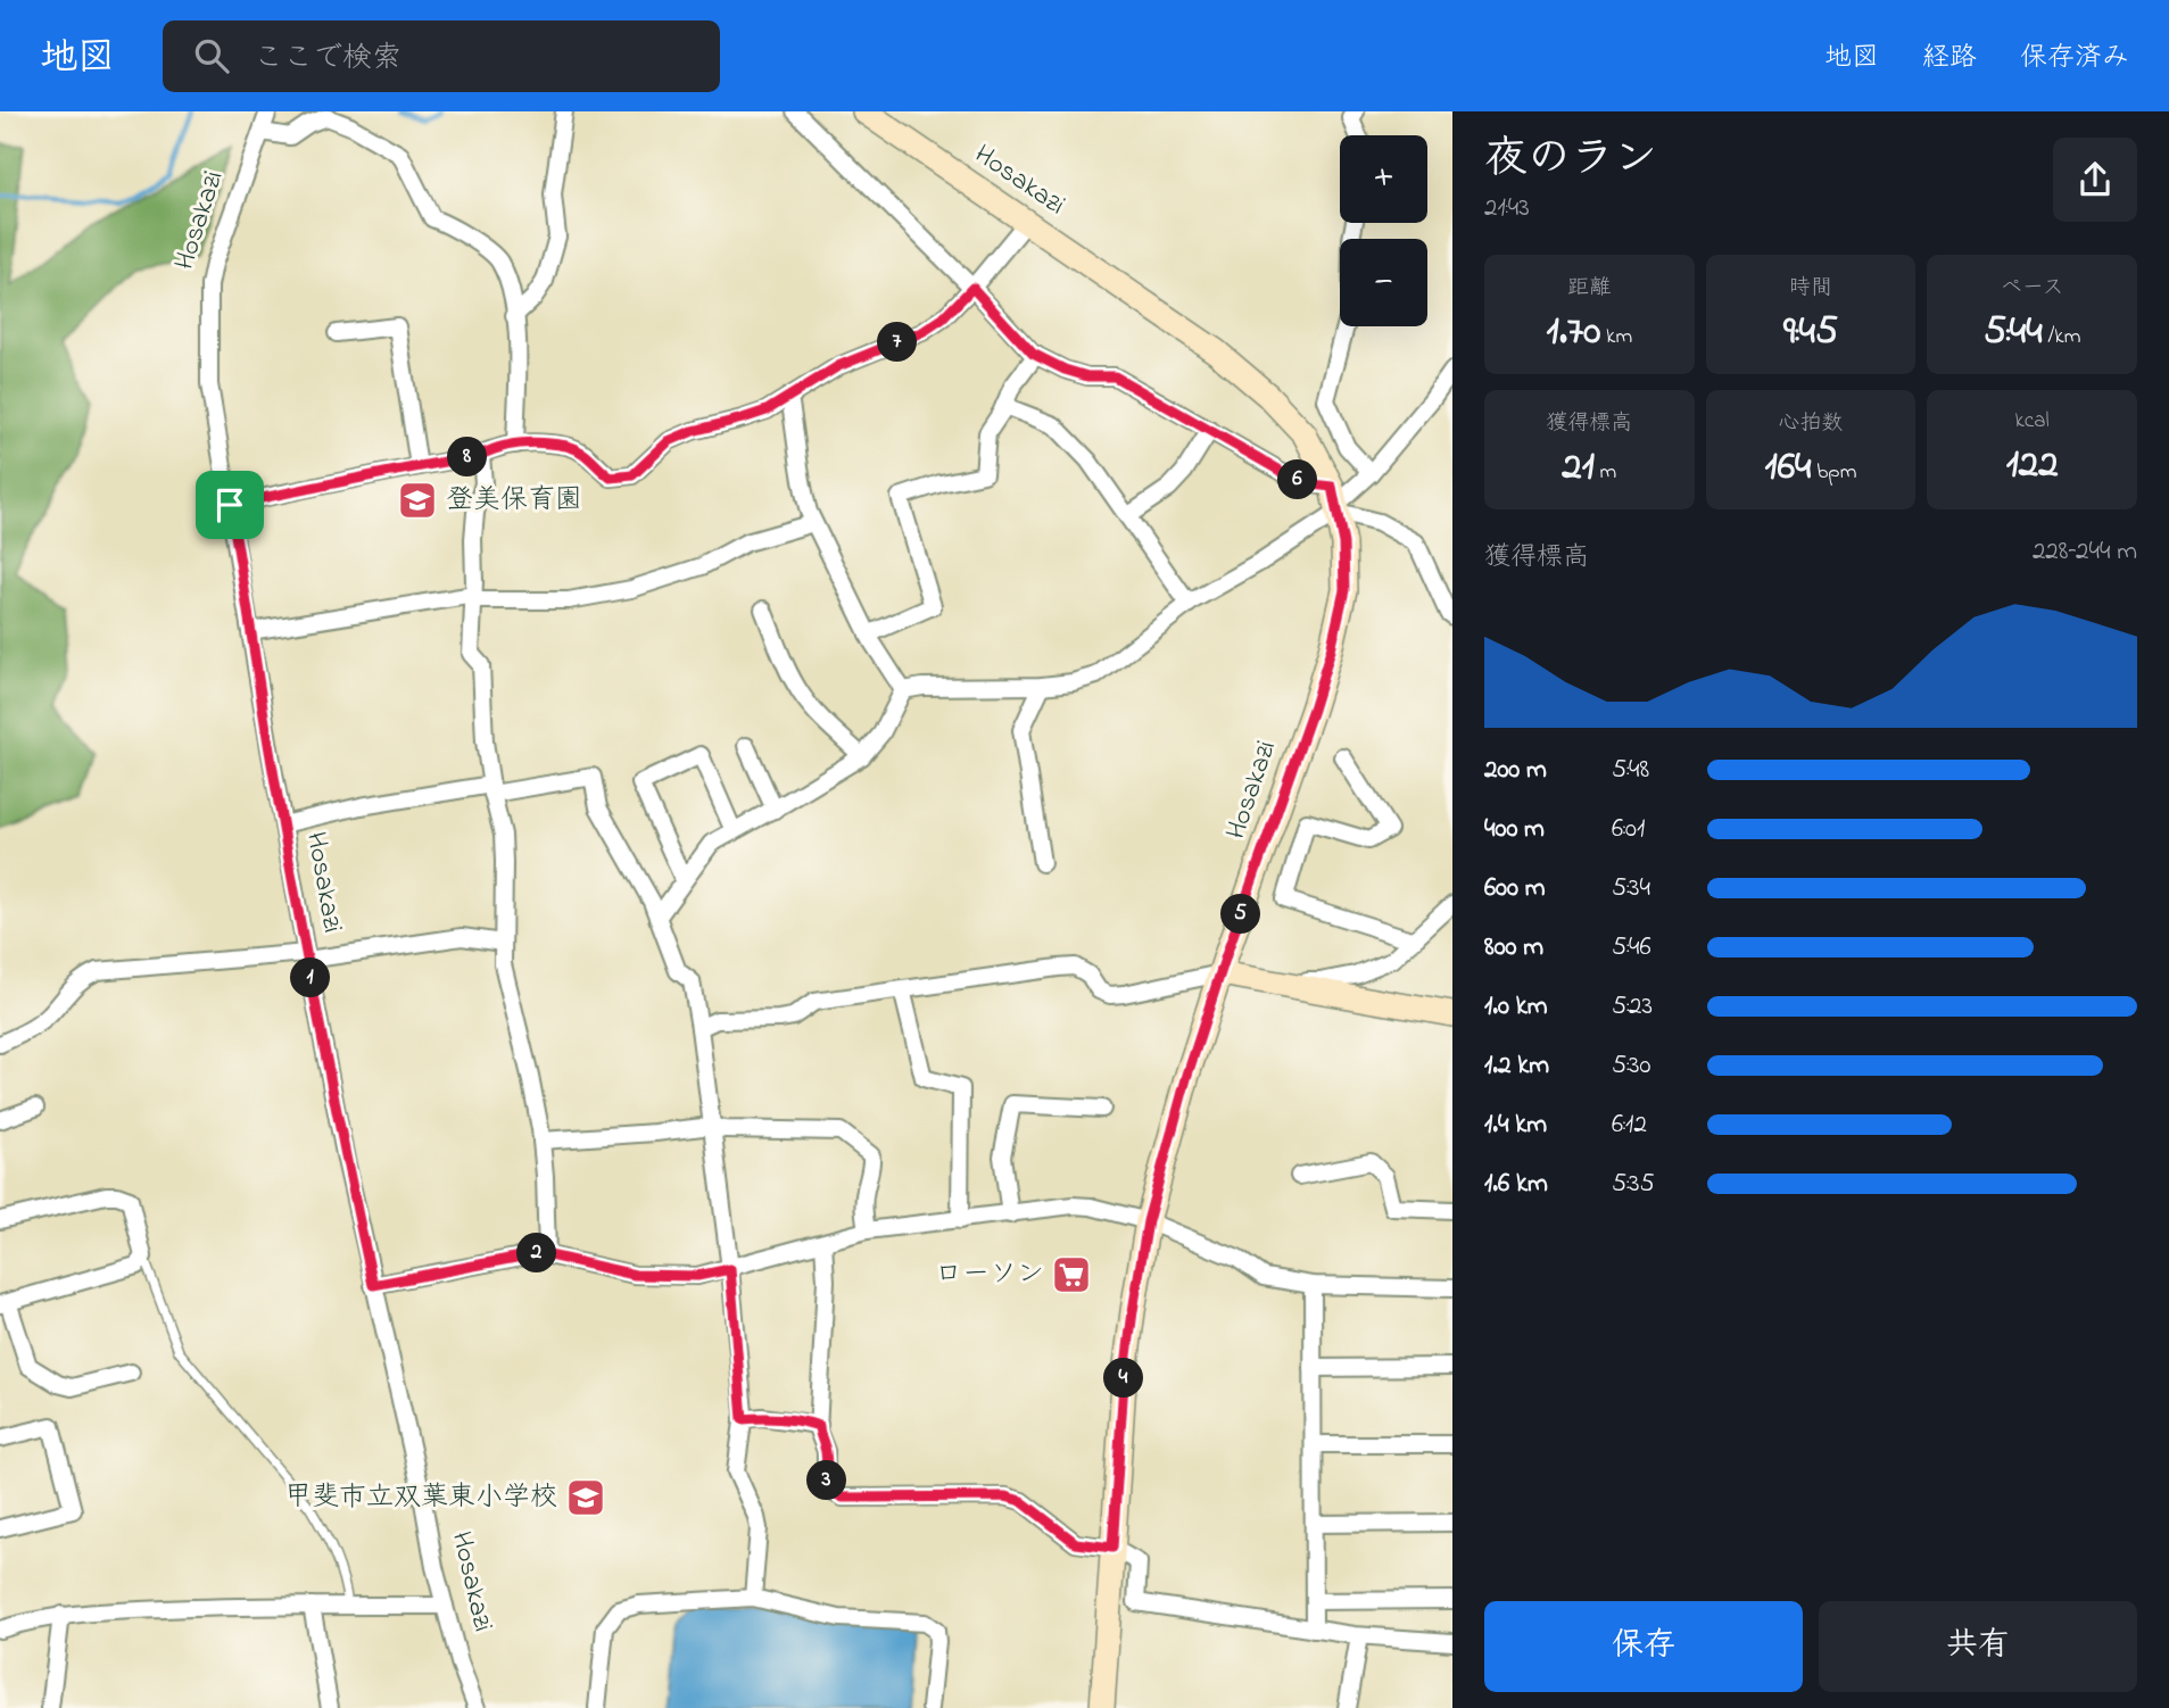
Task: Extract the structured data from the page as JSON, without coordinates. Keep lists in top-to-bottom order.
{
  "streets": {
    "main road": ["Hosakazi"]
  },
  "places": {
    "school or university": ["登美保育園", "甲斐市立双葉東小学校"],
    "supermarket": ["ローソン"]
  },
  "page": {
    "header": "地図",
    "search": "ここで検索",
    "nav": ["地図", "経路", "保存済み"],
    "heading": ["夜のラン", "21:43"],
    "map_buttons": ["+", "−"],
    "stats": [
      ["距離", "1.70 km"],
      ["時間", "9:45"],
      ["ペース", "5:44 /km"],
      ["獲得標高", "21 m"],
      ["心拍数", "164 bpm"],
      ["kcal", "122"]
    ],
    "pins": [
      "7",
      "8",
      "6",
      "5",
      "1",
      "2",
      "4",
      "3"
    ],
    "chart": ["獲得標高", "228–244 m"],
    "list": [
      {
        "name": "200 m",
        "note": "5:48"
      },
      {
        "name": "400 m",
        "note": "6:01"
      },
      {
        "name": "600 m",
        "note": "5:34"
      },
      {
        "name": "800 m",
        "note": "5:46"
      },
      {
        "name": "1.0 km",
        "note": "5:23"
      },
      {
        "name": "1.2 km",
        "note": "5:30"
      },
      {
        "name": "1.4 km",
        "note": "6:12"
      },
      {
        "name": "1.6 km",
        "note": "5:35"
      }
    ],
    "buttons": ["保存", "共有"]
  }
}
